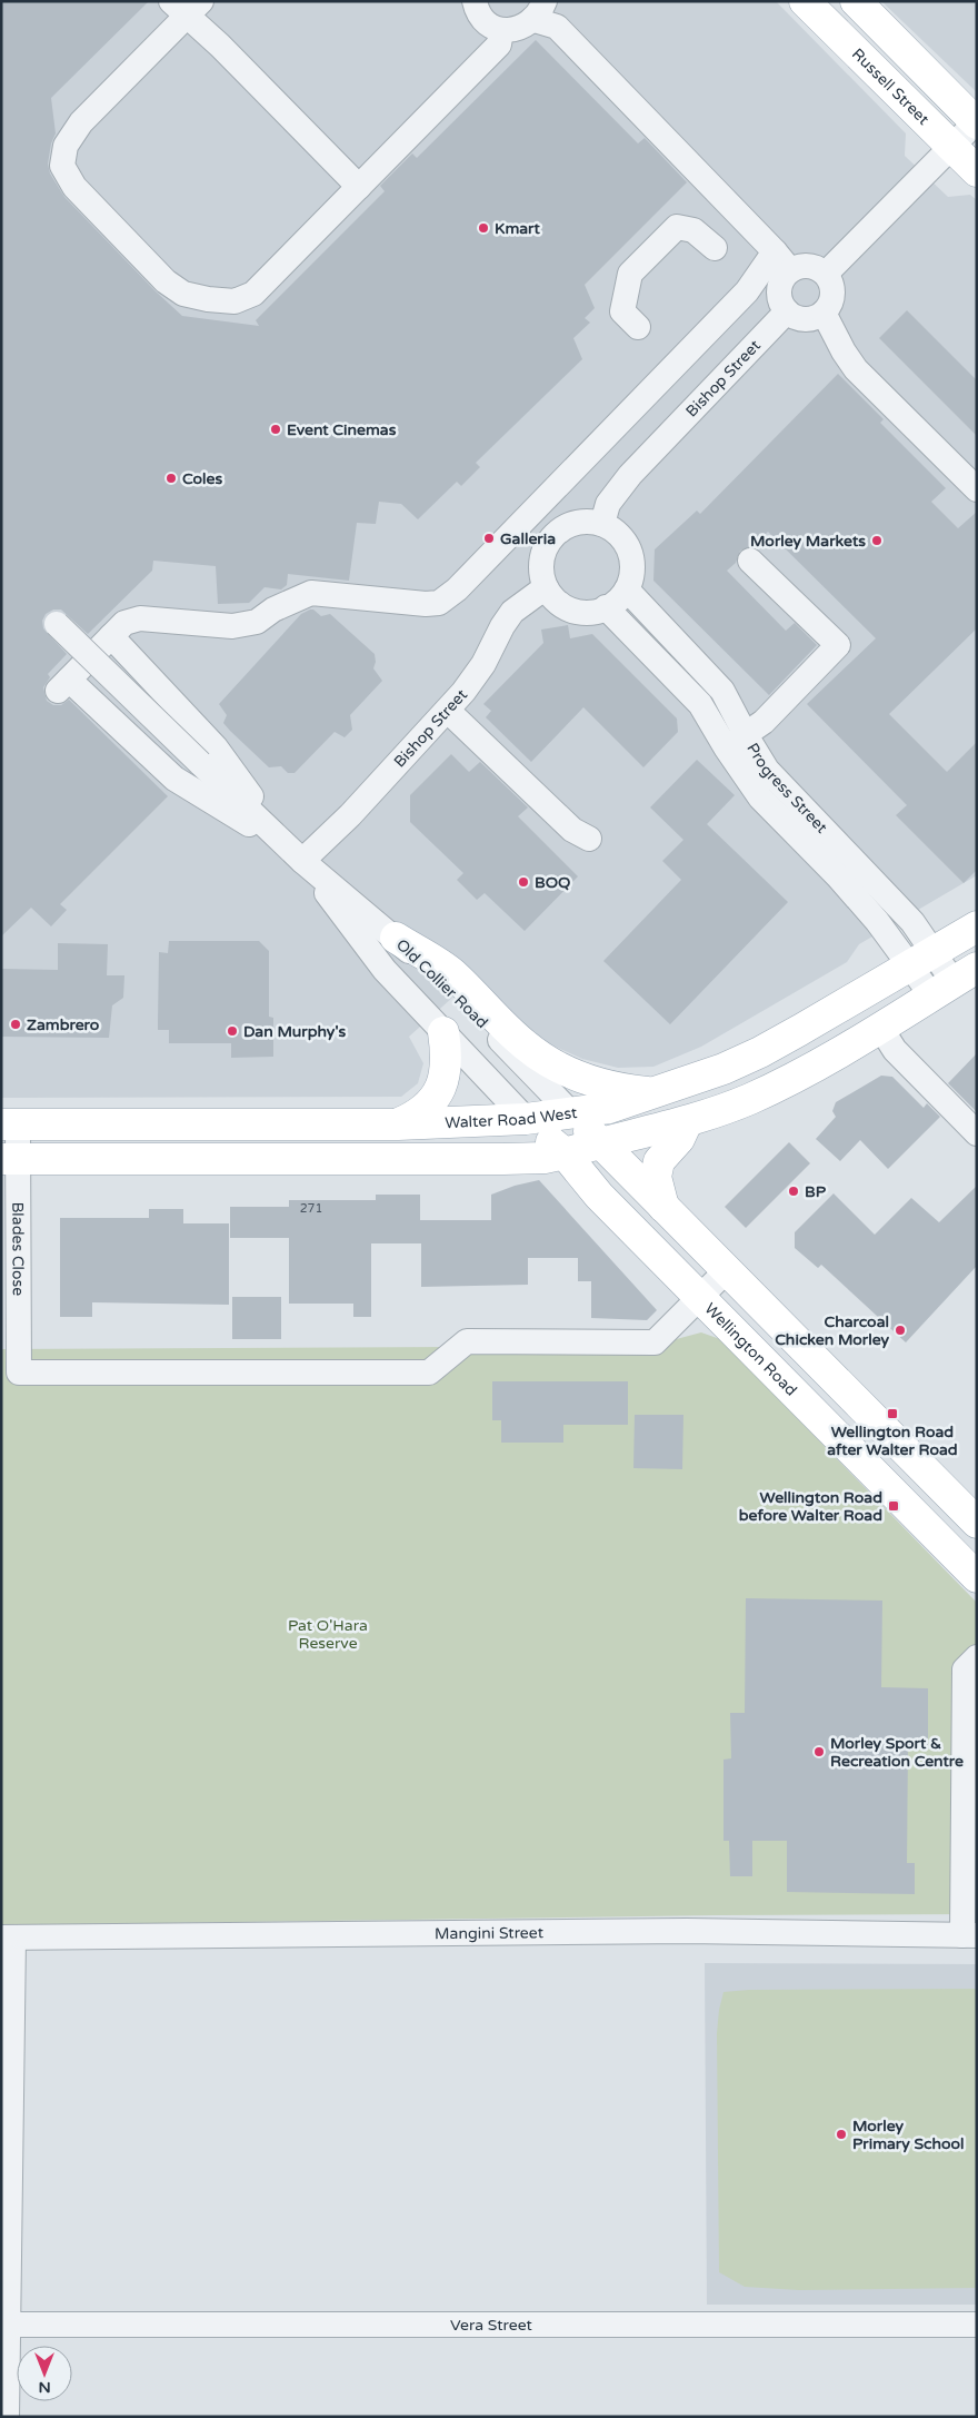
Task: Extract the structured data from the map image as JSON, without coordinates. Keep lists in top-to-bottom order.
{
  "streets": {
    "main road": ["Russell Street", "Walter Road West", "Wellington Road"],
    "street": [
      "Bishop Street",
      "Progress Street",
      "Old Collier Road",
      "Blades Close",
      "Mangini Street",
      "Vera Street"
    ]
  },
  "crossings": [
    ["Bishop Street", "Progress Street"],
    ["Bishop Street", "Old Collier Road"],
    ["Progress Street", "Walter Road West"],
    ["Old Collier Road", "Walter Road West"],
    ["Old Collier Road", "Wellington Road"],
    ["Walter Road West", "Blades Close"],
    ["Walter Road West", "Wellington Road"],
    ["Blades Close", "Wellington Road"]
  ],
  "parks": ["Pat O'Hara Reserve"],
  "places": {
    "other": [
      "Kmart",
      "Event Cinemas",
      "Coles",
      "Galleria",
      "Morley Markets",
      "BOQ",
      "Zambrero",
      "Dan Murphy's",
      "BP",
      "Charcoal Chicken Morley",
      "Morley Sport & Recreation Centre",
      "Morley Primary School"
    ],
    "transit": ["Wellington Road after Walter Road", "Wellington Road before Walter Road"]
  },
  "house_numbers": ["271"],
  "north": "bottom"
}
